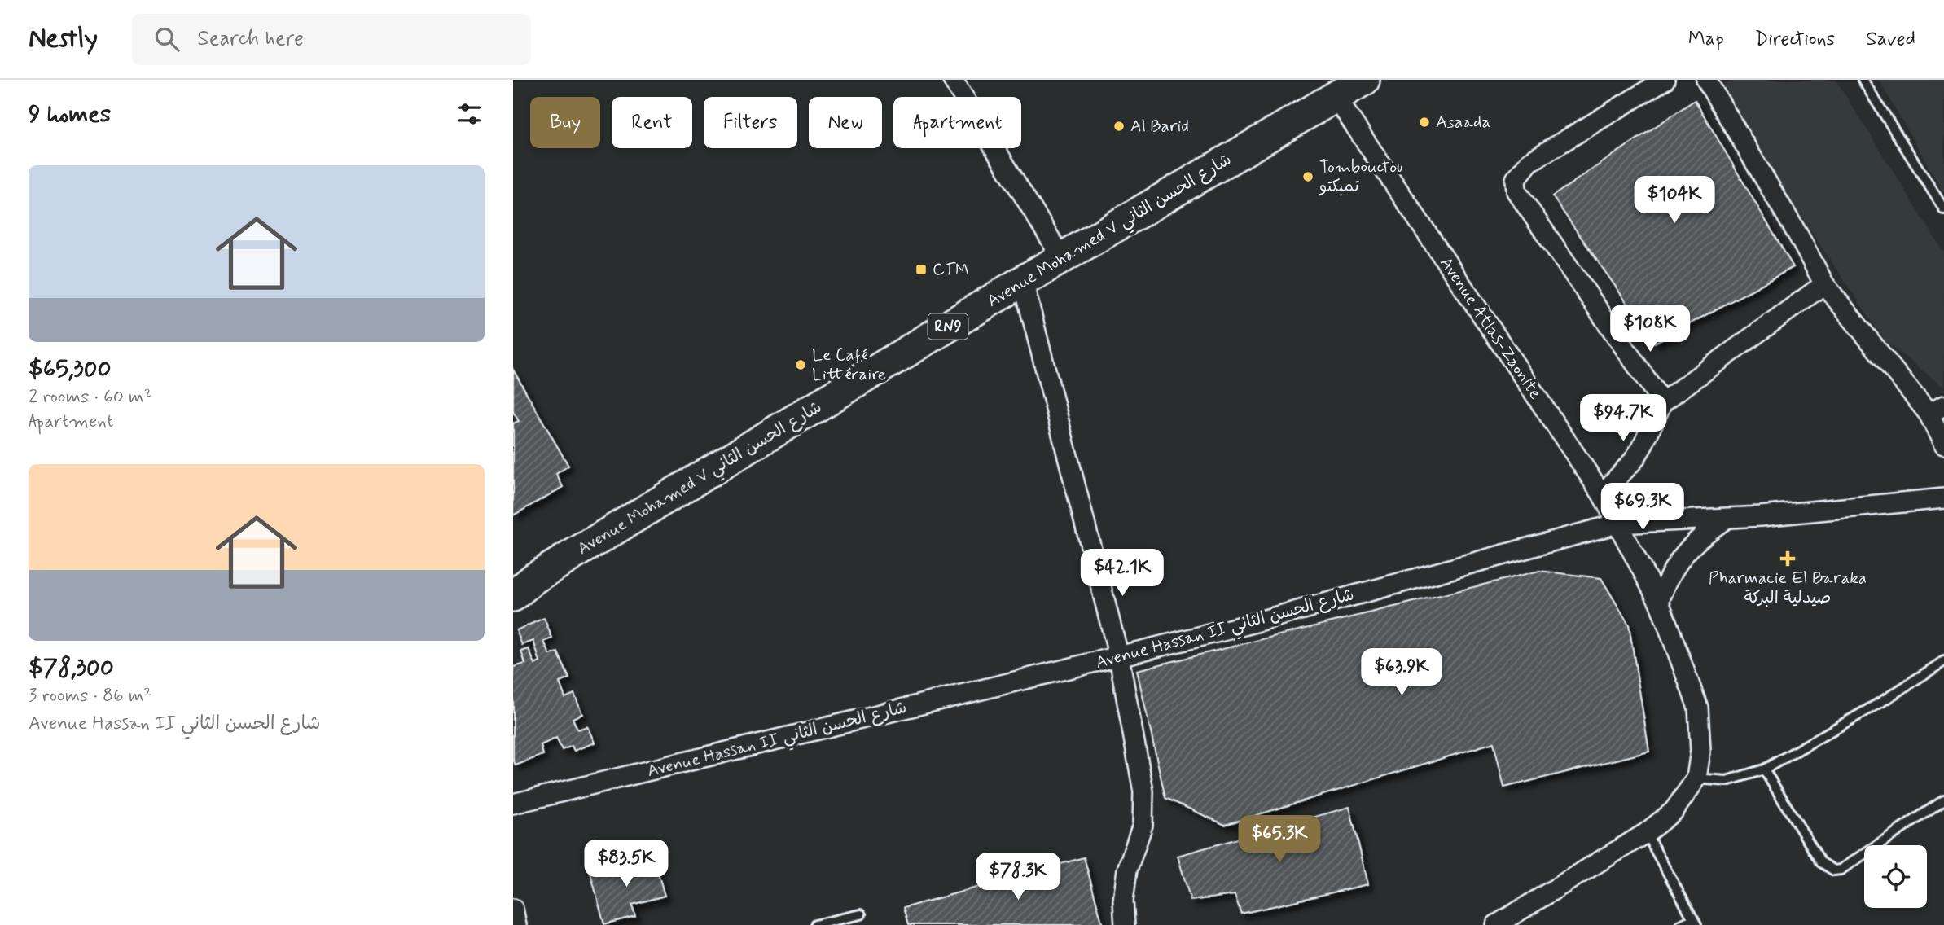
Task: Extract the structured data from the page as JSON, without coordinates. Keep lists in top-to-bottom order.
{
  "streets": {
    "main road": ["Avenue Mohamed V شارع الحسن الثاني", "RN9"],
    "street": ["Avenue Atlas-Zaonite", "Avenue Hassan II شارع الحسن الثاني"]
  },
  "crossings": [
    ["Avenue Mohamed V شارع الحسن الثاني", "Avenue Atlas-Zaonite"],
    ["Avenue Atlas-Zaonite", "Avenue Hassan II شارع الحسن الثاني"]
  ],
  "places": {
    "other": [
      "Asaada",
      "Al Barid",
      "Tombouctou تمبكتو",
      "Le Café Littéraire"
    ],
    "transit": ["CTM"],
    "health": ["Pharmacie El Baraka صيدلية البركة"]
  },
  "page": {
    "header": "Nestly",
    "search": "Search here",
    "nav": ["Map", "Directions", "Saved"],
    "heading": "9 homes",
    "chip": [
      "Buy",
      "Rent",
      "Filters",
      "New",
      "Apartment"
    ],
    "list": [
      {
        "name": "$65,300",
        "note": "2 rooms · 60 m² · Apartment"
      },
      {
        "name": "$78,300",
        "note": "3 rooms · 86 m² · Avenue Hassan II شارع الحسن الثاني"
      }
    ],
    "price": [
      "$104K",
      "$108K",
      "$94.7K",
      "$69.3K",
      "$42.1K",
      "$63.9K",
      "$65.3K",
      "$83.5K",
      "$78.3K"
    ]
  }
}
